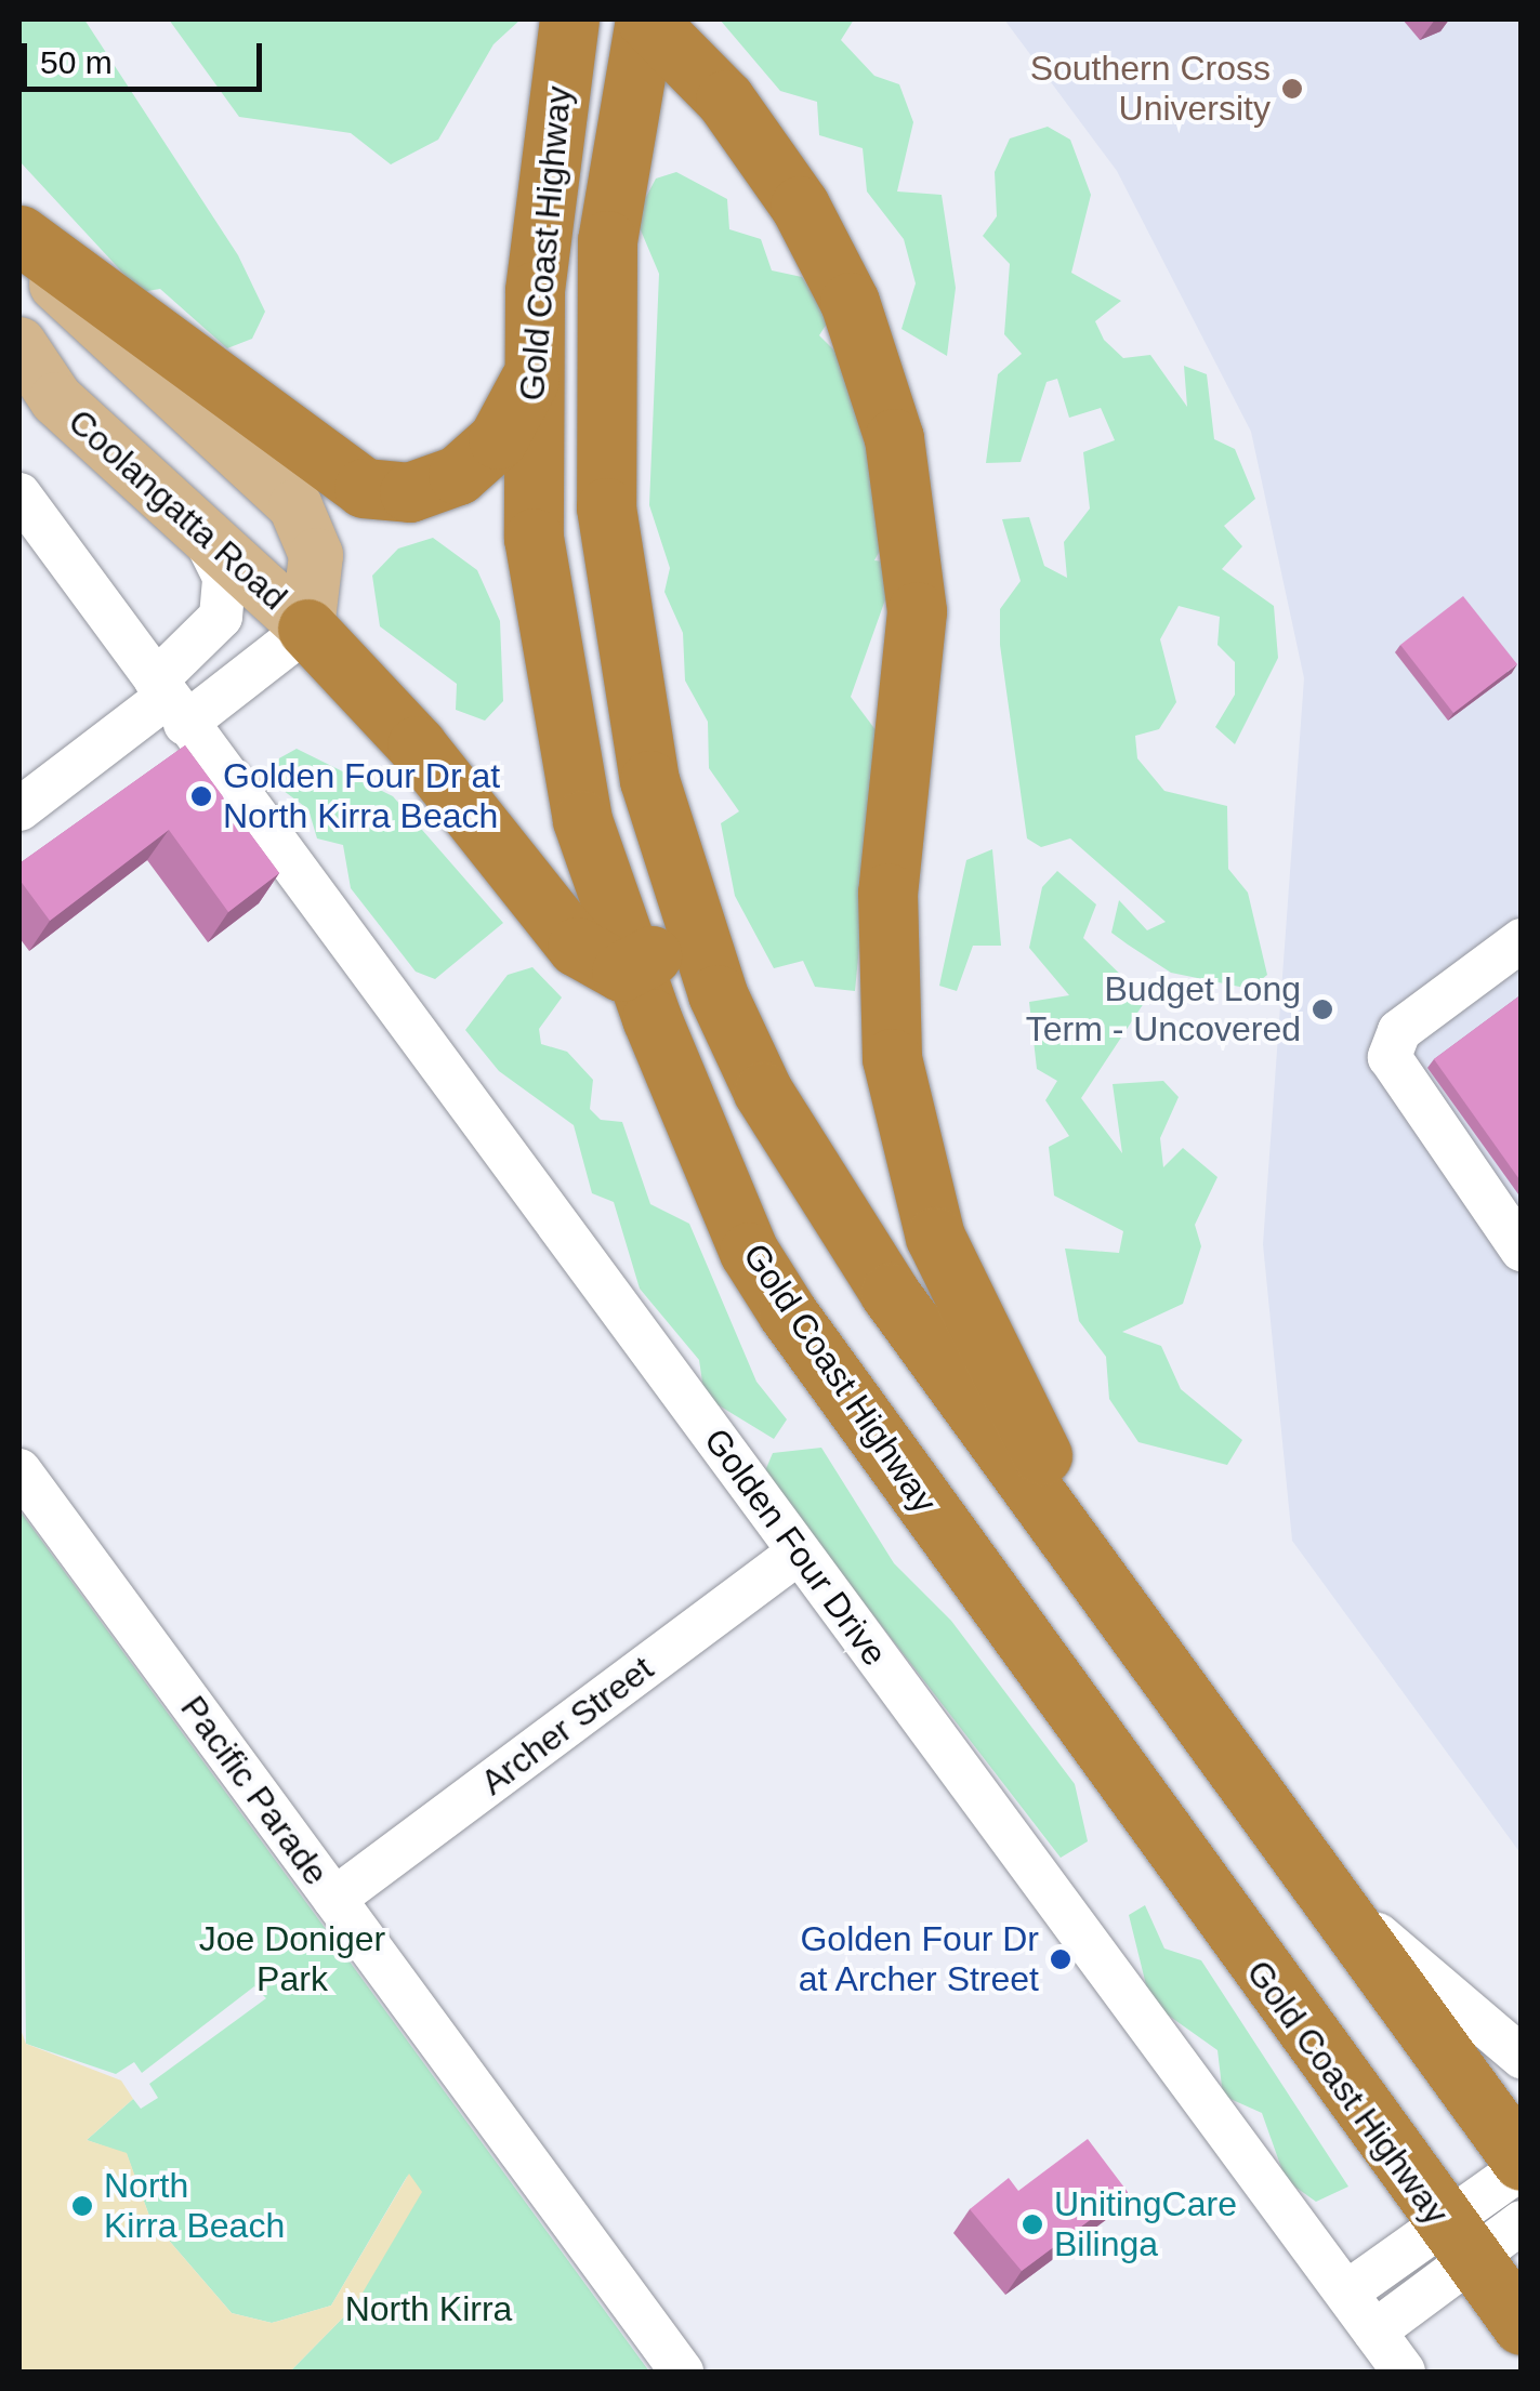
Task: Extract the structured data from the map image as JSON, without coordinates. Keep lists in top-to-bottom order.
{
  "streets": {
    "highway": ["Gold Coast Highway"],
    "main road": ["Coolangatta Road"],
    "street": ["Golden Four Drive", "Archer Street", "Pacific Parade"]
  },
  "crossings": [
    ["Golden Four Drive", "Archer Street"],
    ["Archer Street", "Pacific Parade"]
  ],
  "parks": ["Joe Doniger Park", "North Kirra"],
  "places": [
    "Southern Cross University",
    "Golden Four Dr at North Kirra Beach",
    "Budget Long Term - Uncovered",
    "Golden Four Dr at Archer Street",
    "North Kirra Beach",
    "UnitingCare Bilinga"
  ],
  "scale_bar": "50 m"
}
